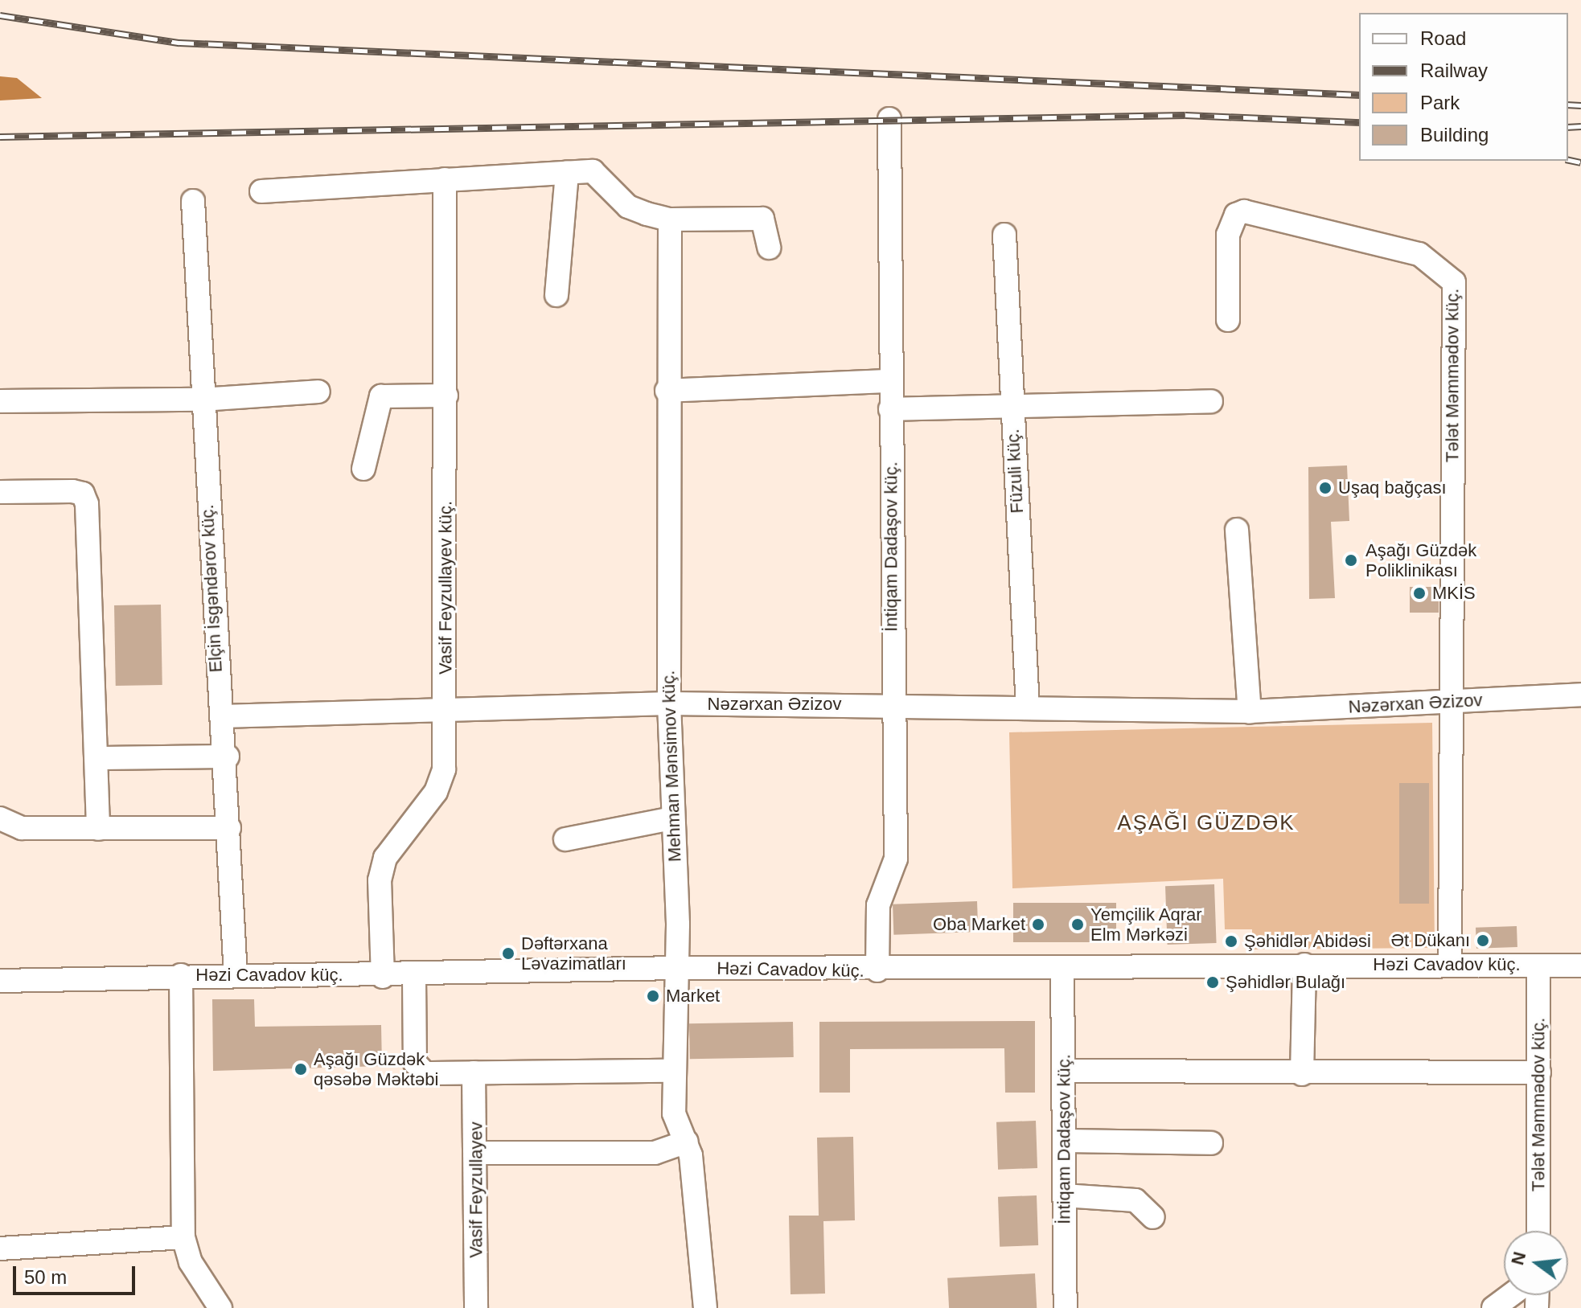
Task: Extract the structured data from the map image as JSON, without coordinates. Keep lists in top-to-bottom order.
{
  "streets": {
    "street": [
      "Tələt Məmmədov küç.",
      "Füzuli küç.",
      "İntiqam Dadaşov küç.",
      "Vasif Feyzullayev küç.",
      "Elçin İsgəndərov küç.",
      "Nəzərxan Əzizov",
      "Mehman Mənsimov küç.",
      "Həzi Cavadov küç.",
      "Vasif Feyzullayev"
    ]
  },
  "crossings": [
    ["Tələt Məmmədov küç.", "Nəzərxan Əzizov"],
    ["Tələt Məmmədov küç.", "Həzi Cavadov küç."],
    ["Füzuli küç.", "Nəzərxan Əzizov"],
    ["İntiqam Dadaşov küç.", "Nəzərxan Əzizov"],
    ["İntiqam Dadaşov küç.", "Həzi Cavadov küç."],
    ["Vasif Feyzullayev küç.", "Nəzərxan Əzizov"],
    ["Vasif Feyzullayev küç.", "Həzi Cavadov küç."],
    ["Elçin İsgəndərov küç.", "Nəzərxan Əzizov"],
    ["Elçin İsgəndərov küç.", "Həzi Cavadov küç."],
    ["Nəzərxan Əzizov", "Mehman Mənsimov küç."],
    ["Mehman Mənsimov küç.", "Həzi Cavadov küç."]
  ],
  "districts": ["AŞAĞI GÜZDƏK"],
  "places": [
    "Uşaq bağçası",
    "Aşağı Güzdək Poliklinikası",
    "MKİS",
    "Oba Market",
    "Yemçilik Aqrar Elm Mərkəzi",
    "Ət Dükanı",
    "Şəhidlər Abidəsi",
    "Dəftərxana Ləvazimatları",
    "Şəhidlər Bulağı",
    "Market",
    "Aşağı Güzdək qəsəbə Məktəbi"
  ],
  "legend": [
    "Road",
    "Railway",
    "Park",
    "Building"
  ],
  "scale_bar": "50 m",
  "north": "left"
}
